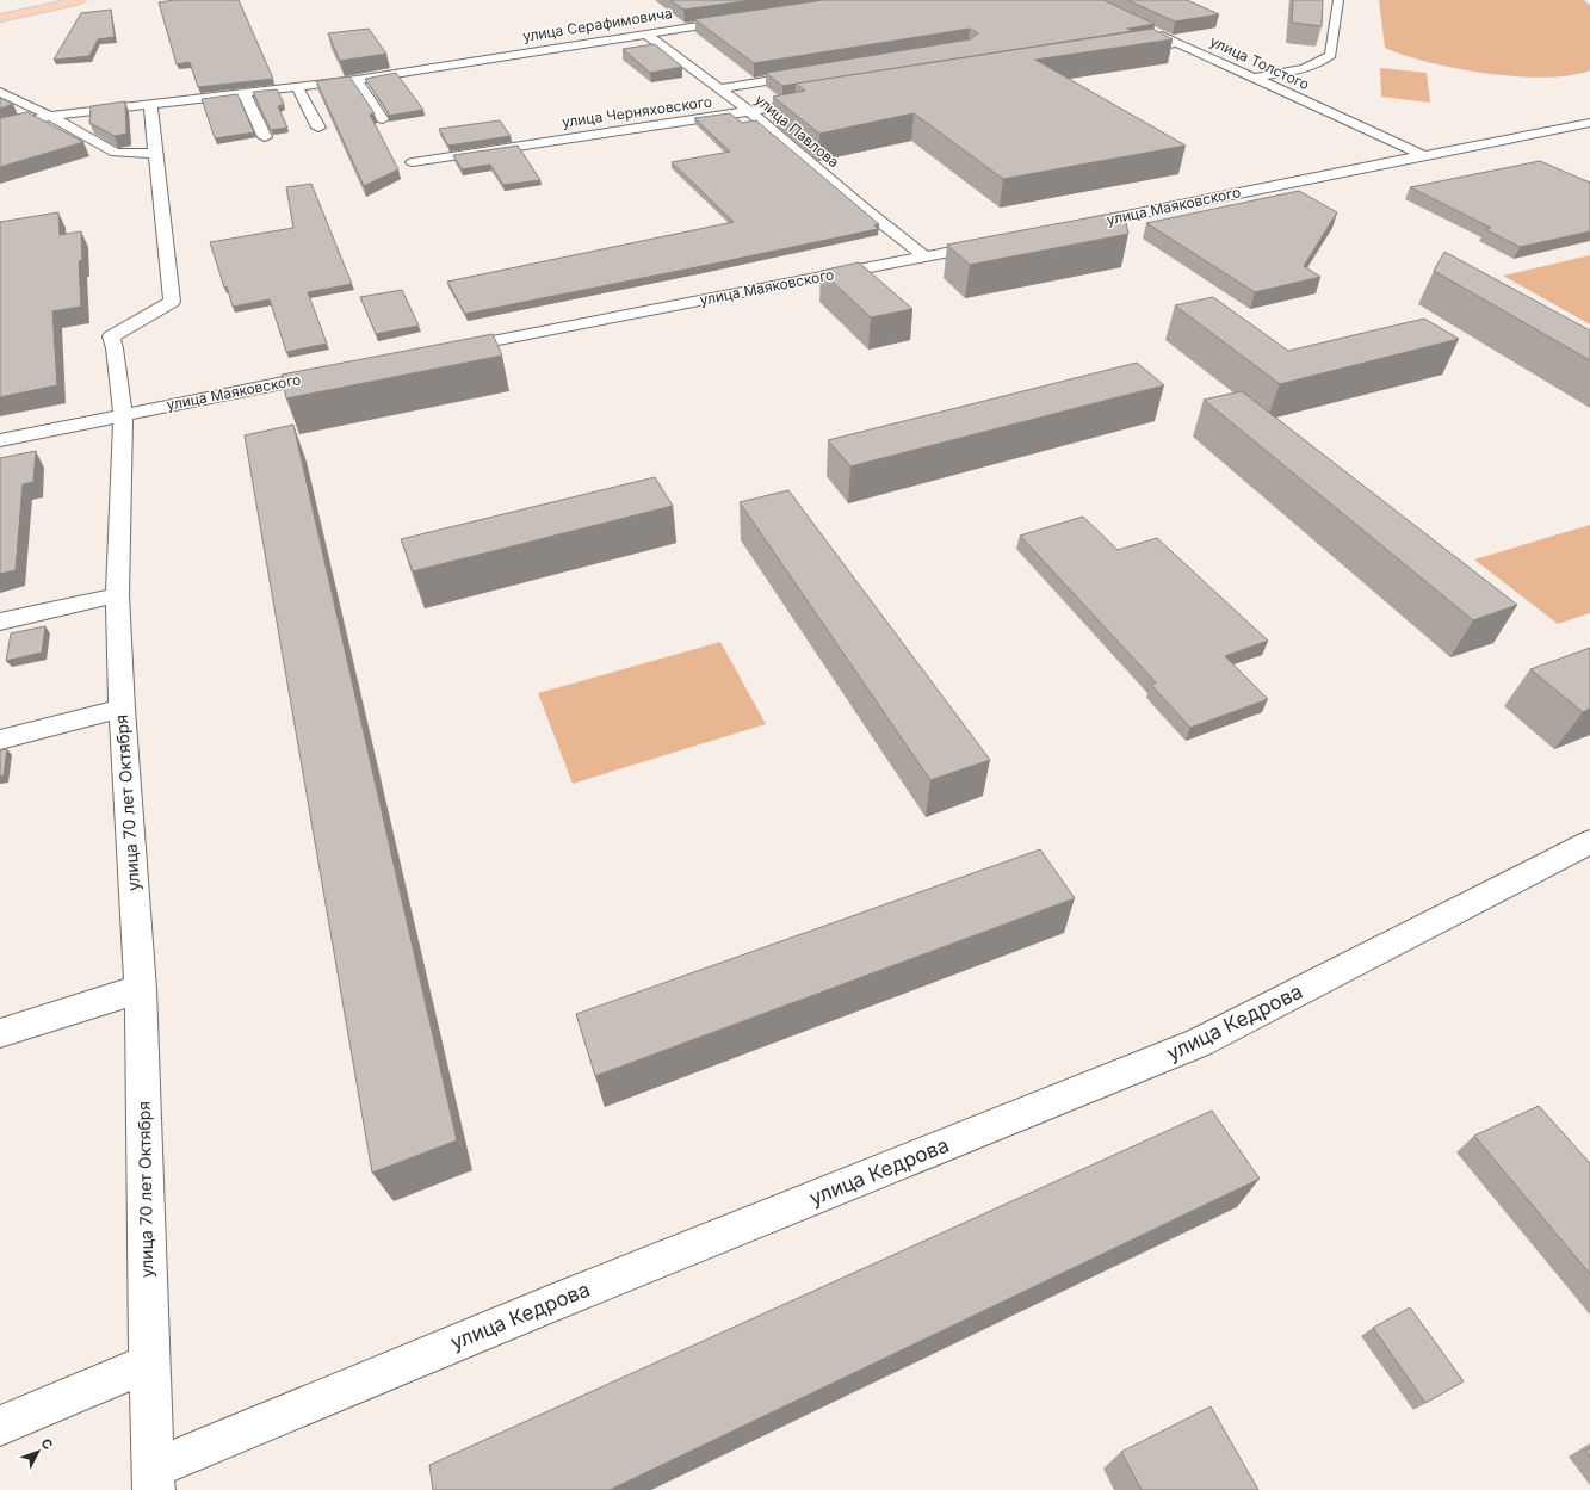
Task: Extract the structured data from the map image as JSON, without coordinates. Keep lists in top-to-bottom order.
{
  "streets": {
    "street": [
      "улица Серафимовича",
      "улица Толстого",
      "улица Черняховского",
      "улица Павлова",
      "улица Маяковского",
      "улица 70 лет Октября",
      "улица Кедрова"
    ]
  },
  "crossings": [
    ["улица Серафимовича", "улица Павлова"],
    ["улица Серафимовича", "улица 70 лет Октября"],
    ["улица Толстого", "улица Маяковского"],
    ["улица Черняховского", "улица Павлова"],
    ["улица Павлова", "улица Маяковского"],
    ["улица Маяковского", "улица 70 лет Октября"],
    ["улица 70 лет Октября", "улица Кедрова"]
  ],
  "north": "top right"
}
